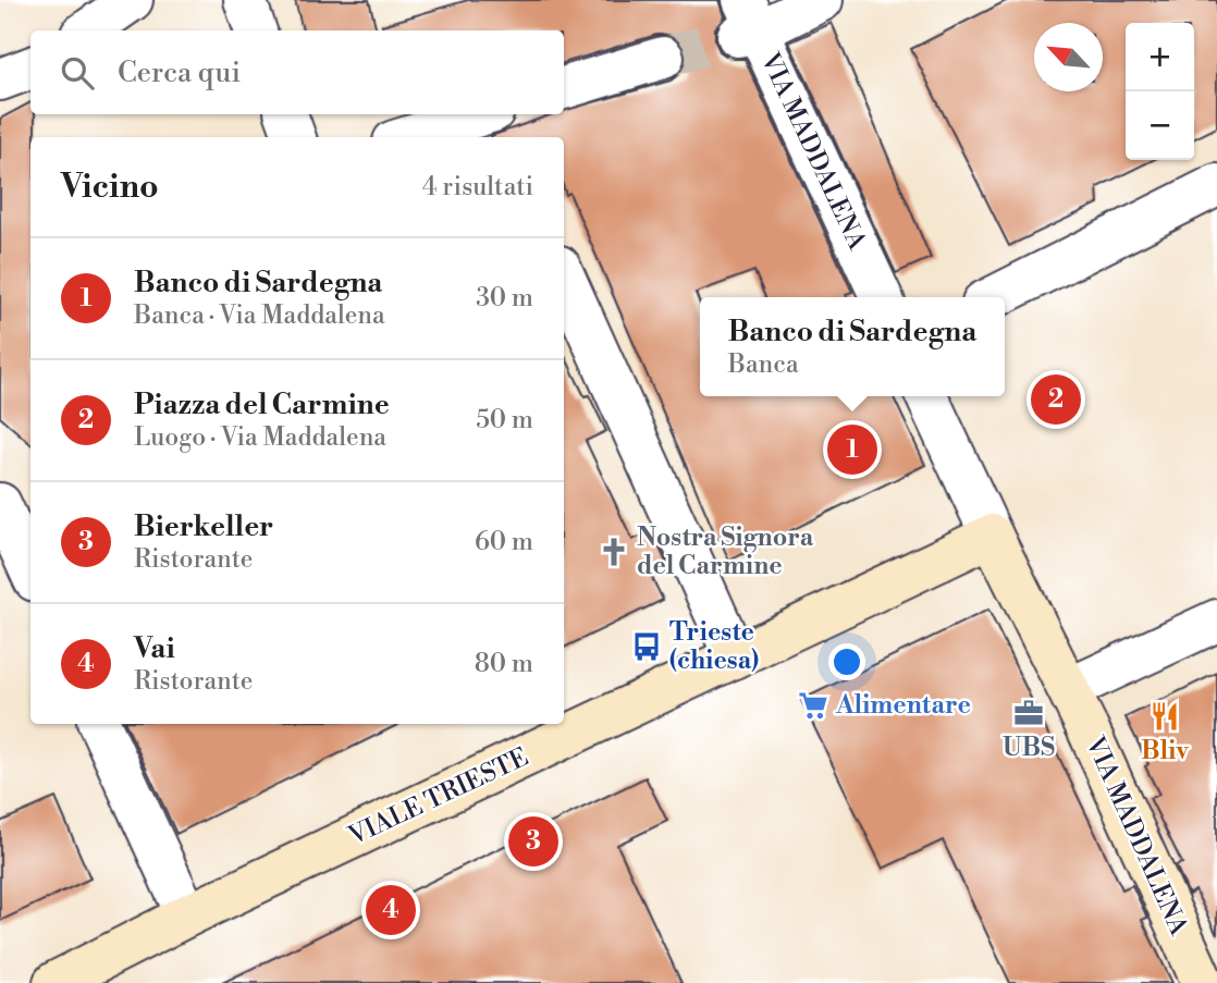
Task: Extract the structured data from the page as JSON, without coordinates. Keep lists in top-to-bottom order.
{
  "streets": {
    "main road": ["VIA MADDALENA", "VIALE TRIESTE"]
  },
  "crossings": [
    ["VIA MADDALENA", "VIALE TRIESTE"]
  ],
  "places": {
    "church": ["Nostra Signora del Carmine"],
    "bus stop": ["Trieste (chiesa)"],
    "supermarket": ["Alimentare"],
    "office": ["UBS"],
    "restaurant": ["Bliv"]
  },
  "north": "top left",
  "page": {
    "map_buttons": ["+", "−"],
    "search": "Cerca qui",
    "heading": ["Vicino", "4 risultati"],
    "list": [
      {
        "mark": "1",
        "name": "Banco di Sardegna",
        "note": "Banca · Via Maddalena",
        "value": "30 m"
      },
      {
        "mark": "2",
        "name": "Piazza del Carmine",
        "note": "Luogo · Via Maddalena",
        "value": "50 m"
      },
      {
        "mark": "3",
        "name": "Bierkeller",
        "note": "Ristorante",
        "value": "60 m"
      },
      {
        "mark": "4",
        "name": "Vai",
        "note": "Ristorante",
        "value": "80 m"
      }
    ],
    "popup": ["Banco di Sardegna", "Banca"],
    "pins": [
      "2",
      "1",
      "3",
      "4"
    ]
  }
}
